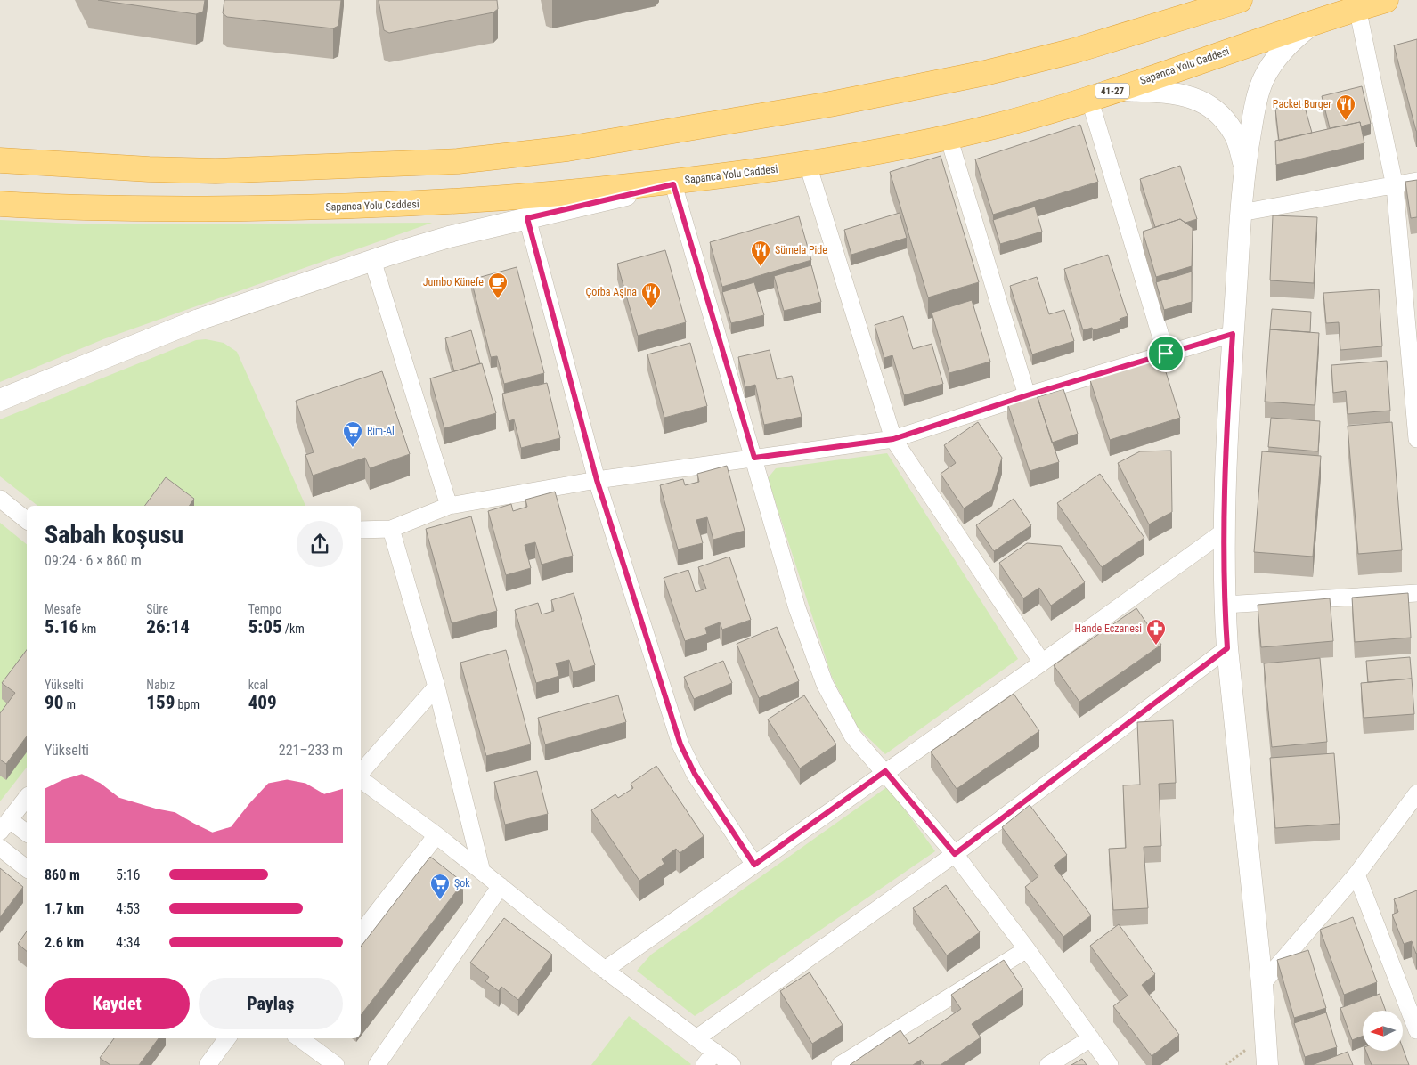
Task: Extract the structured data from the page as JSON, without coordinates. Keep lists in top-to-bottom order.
{
  "streets": {
    "highway": ["Sapanca Yolu Caddesi", "41-27"]
  },
  "places": {
    "restaurant": ["Packet Burger", "Sümela Pide", "Çorba Aşina"],
    "cafe": ["Jumbo Künefe"],
    "supermarket": ["Rim-Al", "Şok"],
    "pharmacy": ["Hande Eczanesi"]
  },
  "north": "left",
  "page": {
    "heading": ["Sabah koşusu", "09:24 · 6 × 860 m"],
    "stats": [
      ["Mesafe", "5.16 km"],
      ["Süre", "26:14"],
      ["Tempo", "5:05 /km"],
      ["Yükselti", "90 m"],
      ["Nabız", "159 bpm"],
      ["kcal", "409"]
    ],
    "chart": ["Yükselti", "221–233 m"],
    "list": [
      {
        "name": "860 m",
        "note": "5:16"
      },
      {
        "name": "1.7 km",
        "note": "4:53"
      },
      {
        "name": "2.6 km",
        "note": "4:34"
      }
    ],
    "buttons": ["Kaydet", "Paylaş"]
  }
}
